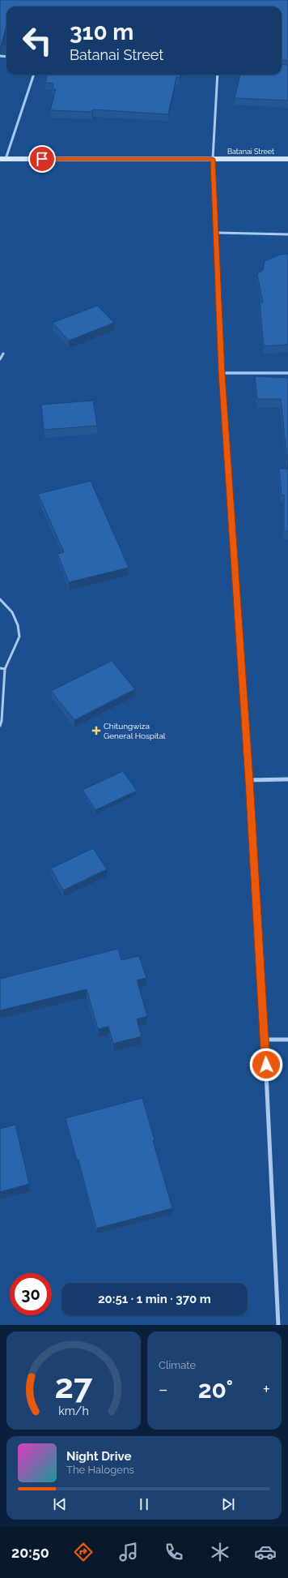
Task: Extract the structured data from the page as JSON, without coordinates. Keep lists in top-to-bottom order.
{
  "streets": {
    "street": ["Batanai Street"]
  },
  "places": {
    "health": ["Chitungwiza General Hospital"]
  },
  "page": {
    "turn": ["310 m", "Batanai Street"],
    "limit": "30",
    "trip": "20:51 · 1 min · 370 m",
    "tile": "Climate",
    "heat": ["−", "20°", "+"],
    "song": ["Night Drive", "The Halogens"],
    "tabs": "20:50",
    "gauge": ["27", "km/h"]
  }
}
